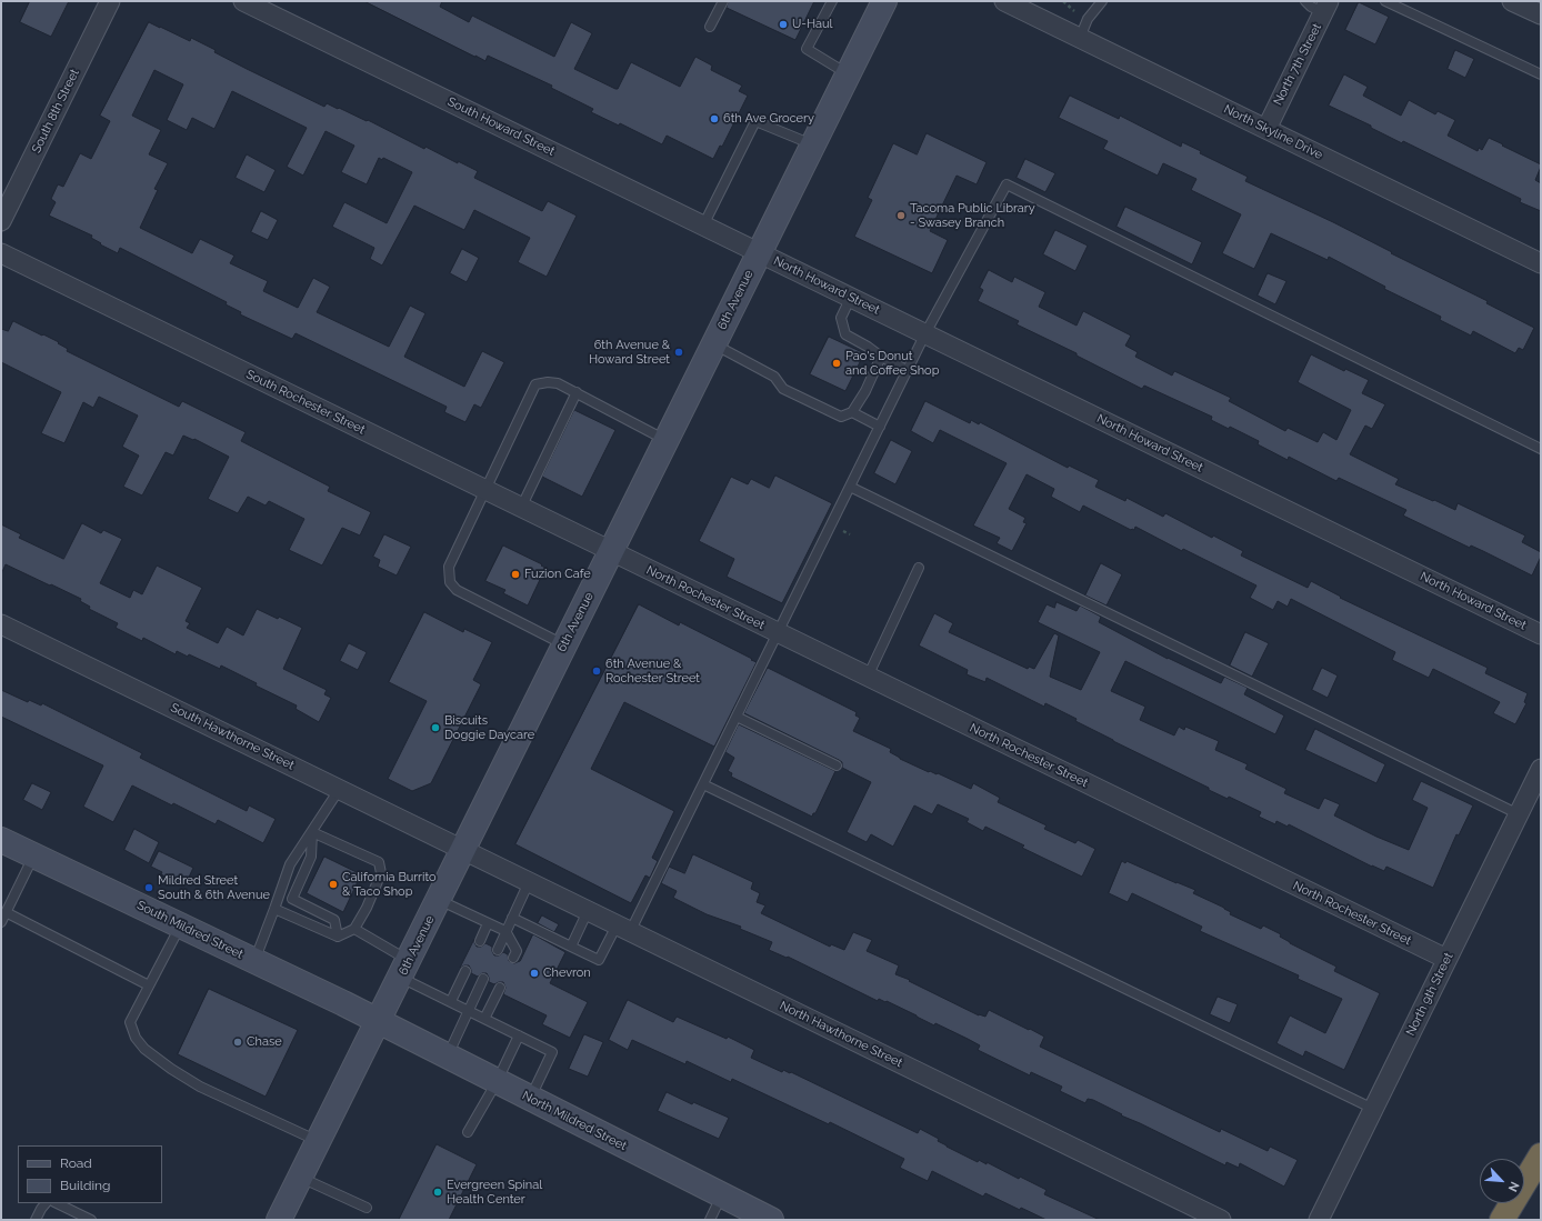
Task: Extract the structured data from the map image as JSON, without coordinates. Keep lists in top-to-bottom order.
{
  "streets": {
    "main road": ["6th Avenue", "South Mildred Street", "North Mildred Street"],
    "street": [
      "North 7th Street",
      "South 8th Street",
      "South Howard Street",
      "North Skyline Drive",
      "North Howard Street",
      "South Rochester Street",
      "North Rochester Street",
      "South Hawthorne Street",
      "North 9th Street",
      "North Hawthorne Street"
    ]
  },
  "crossings": [
    ["North 7th Street", "North Skyline Drive"],
    ["South Howard Street", "North Howard Street"],
    ["South Howard Street", "6th Avenue"],
    ["North Howard Street", "6th Avenue"],
    ["6th Avenue", "South Rochester Street"],
    ["6th Avenue", "North Rochester Street"],
    ["6th Avenue", "South Hawthorne Street"],
    ["6th Avenue", "South Mildred Street"],
    ["6th Avenue", "North Hawthorne Street"],
    ["6th Avenue", "North Mildred Street"],
    ["South Rochester Street", "North Rochester Street"],
    ["North Rochester Street", "North 9th Street"],
    ["South Hawthorne Street", "North Hawthorne Street"],
    ["South Mildred Street", "North Mildred Street"]
  ],
  "places": [
    "U-Haul",
    "6th Ave Grocery",
    "Tacoma Public Library - Swasey Branch",
    "6th Avenue & Howard Street",
    "Pao's Donut and Coffee Shop",
    "Fuzion Cafe",
    "6th Avenue & Rochester Street",
    "Biscuits Doggie Daycare",
    "California Burrito & Taco Shop",
    "Mildred Street South & 6th Avenue",
    "Chevron",
    "Chase",
    "Evergreen Spinal Health Center"
  ],
  "legend": ["Road", "Building"],
  "north": "bottom right"
}
